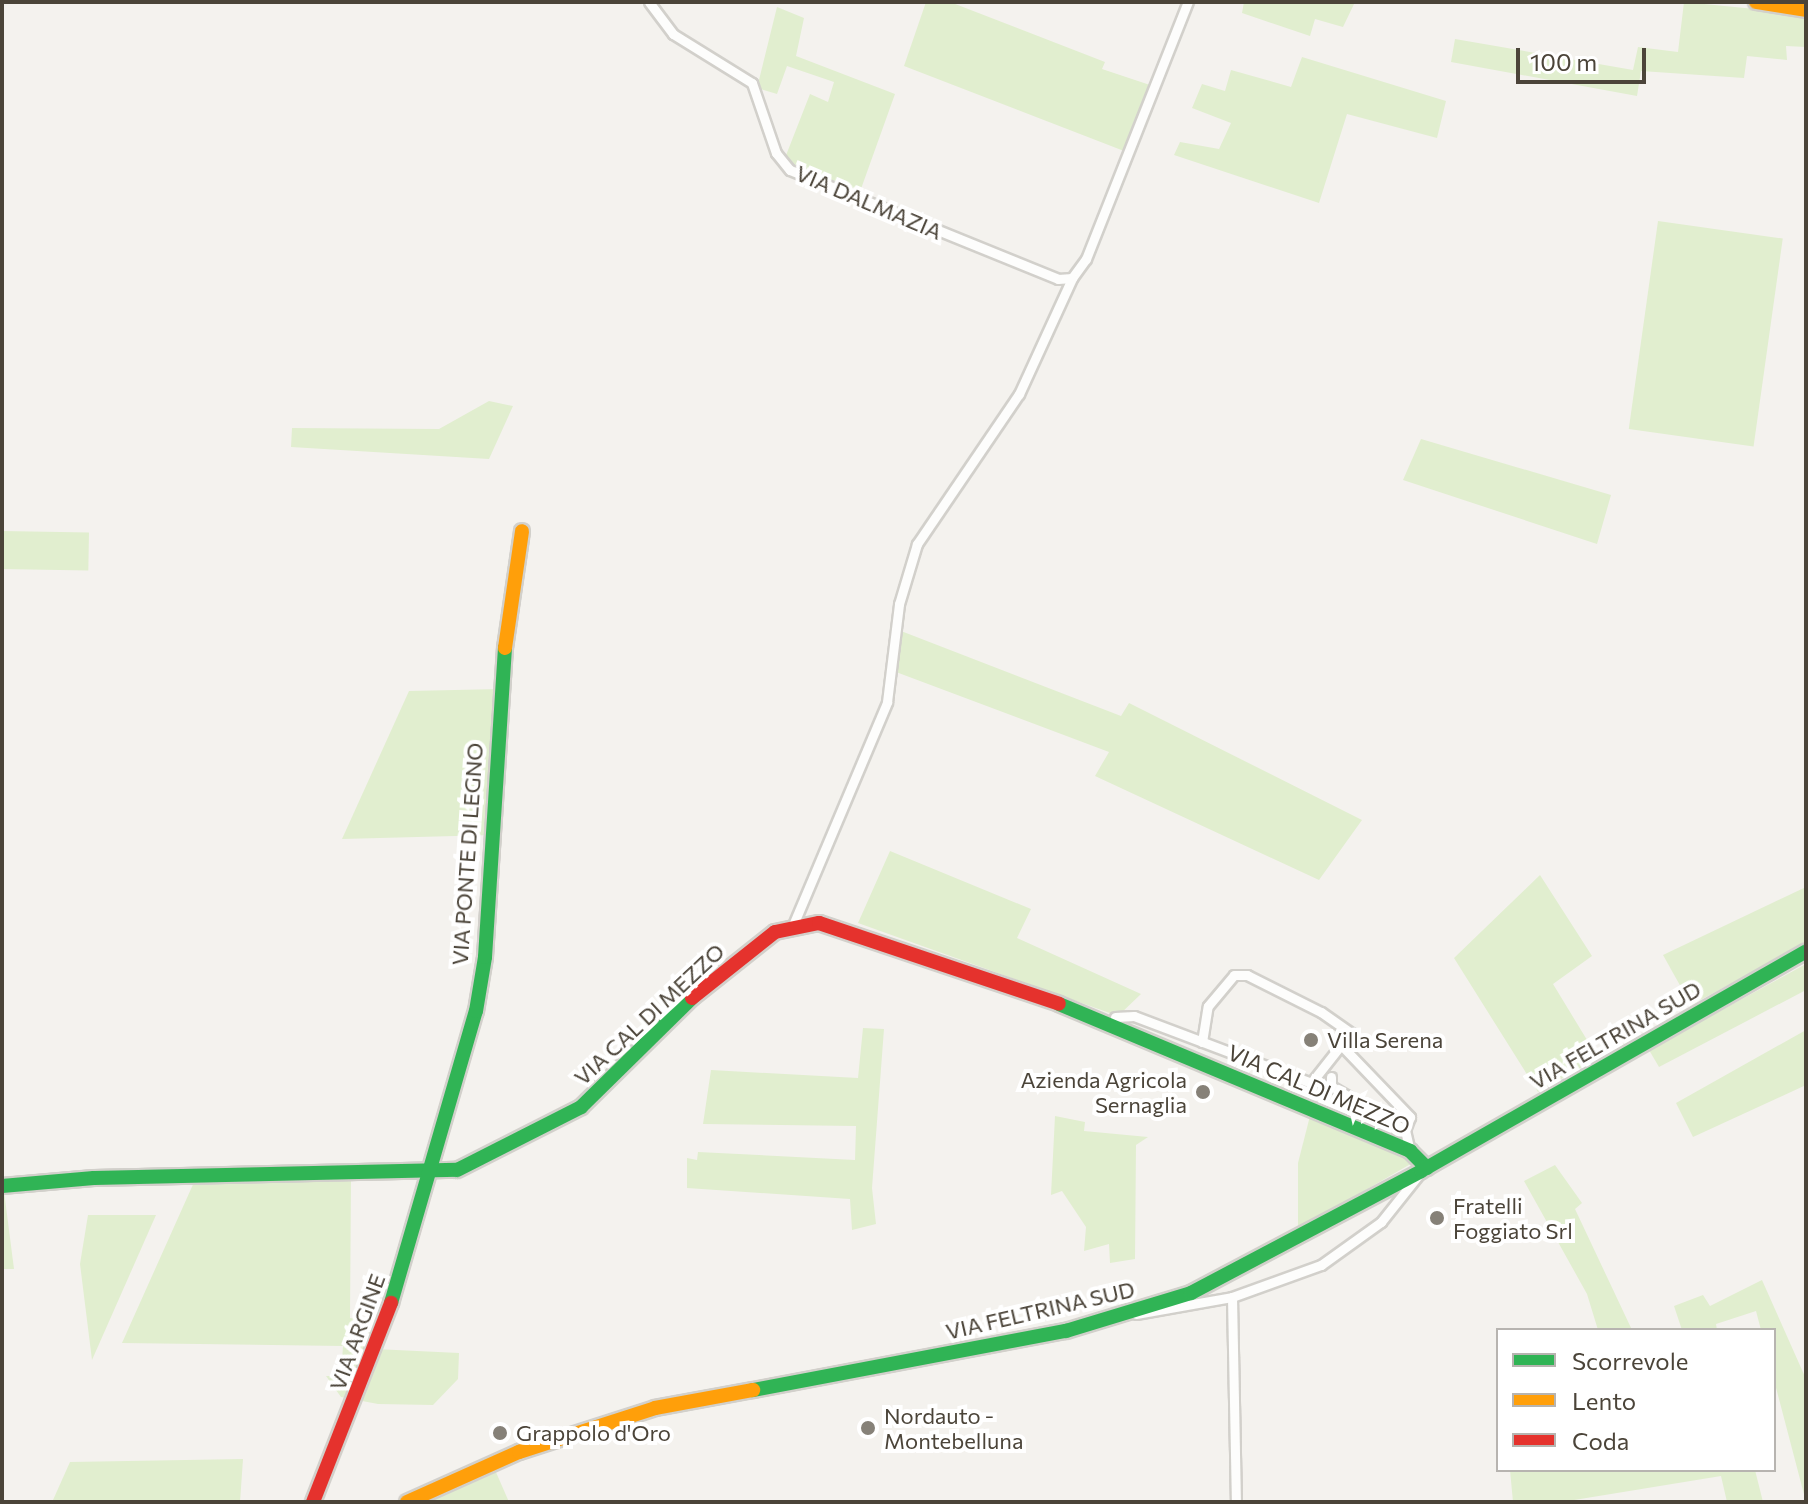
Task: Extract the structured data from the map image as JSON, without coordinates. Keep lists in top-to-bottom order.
{
  "streets": {
    "street": [
      "VIA DALMAZIA",
      "VIA PONTE DI LEGNO",
      "VIA CAL DI MEZZO",
      "VIA FELTRINA SUD",
      "VIA ARGINE"
    ]
  },
  "crossings": [
    ["VIA PONTE DI LEGNO", "VIA CAL DI MEZZO"],
    ["VIA PONTE DI LEGNO", "VIA ARGINE"],
    ["VIA CAL DI MEZZO", "VIA FELTRINA SUD"],
    ["VIA CAL DI MEZZO", "VIA ARGINE"]
  ],
  "places": [
    "Villa Serena",
    "Azienda Agricola Sernaglia",
    "Fratelli Foggiato Srl",
    "Nordauto - Montebelluna",
    "Grappolo d'Oro"
  ],
  "legend": ["Scorrevole", "Lento", "Coda"],
  "scale_bar": "100 m"
}
